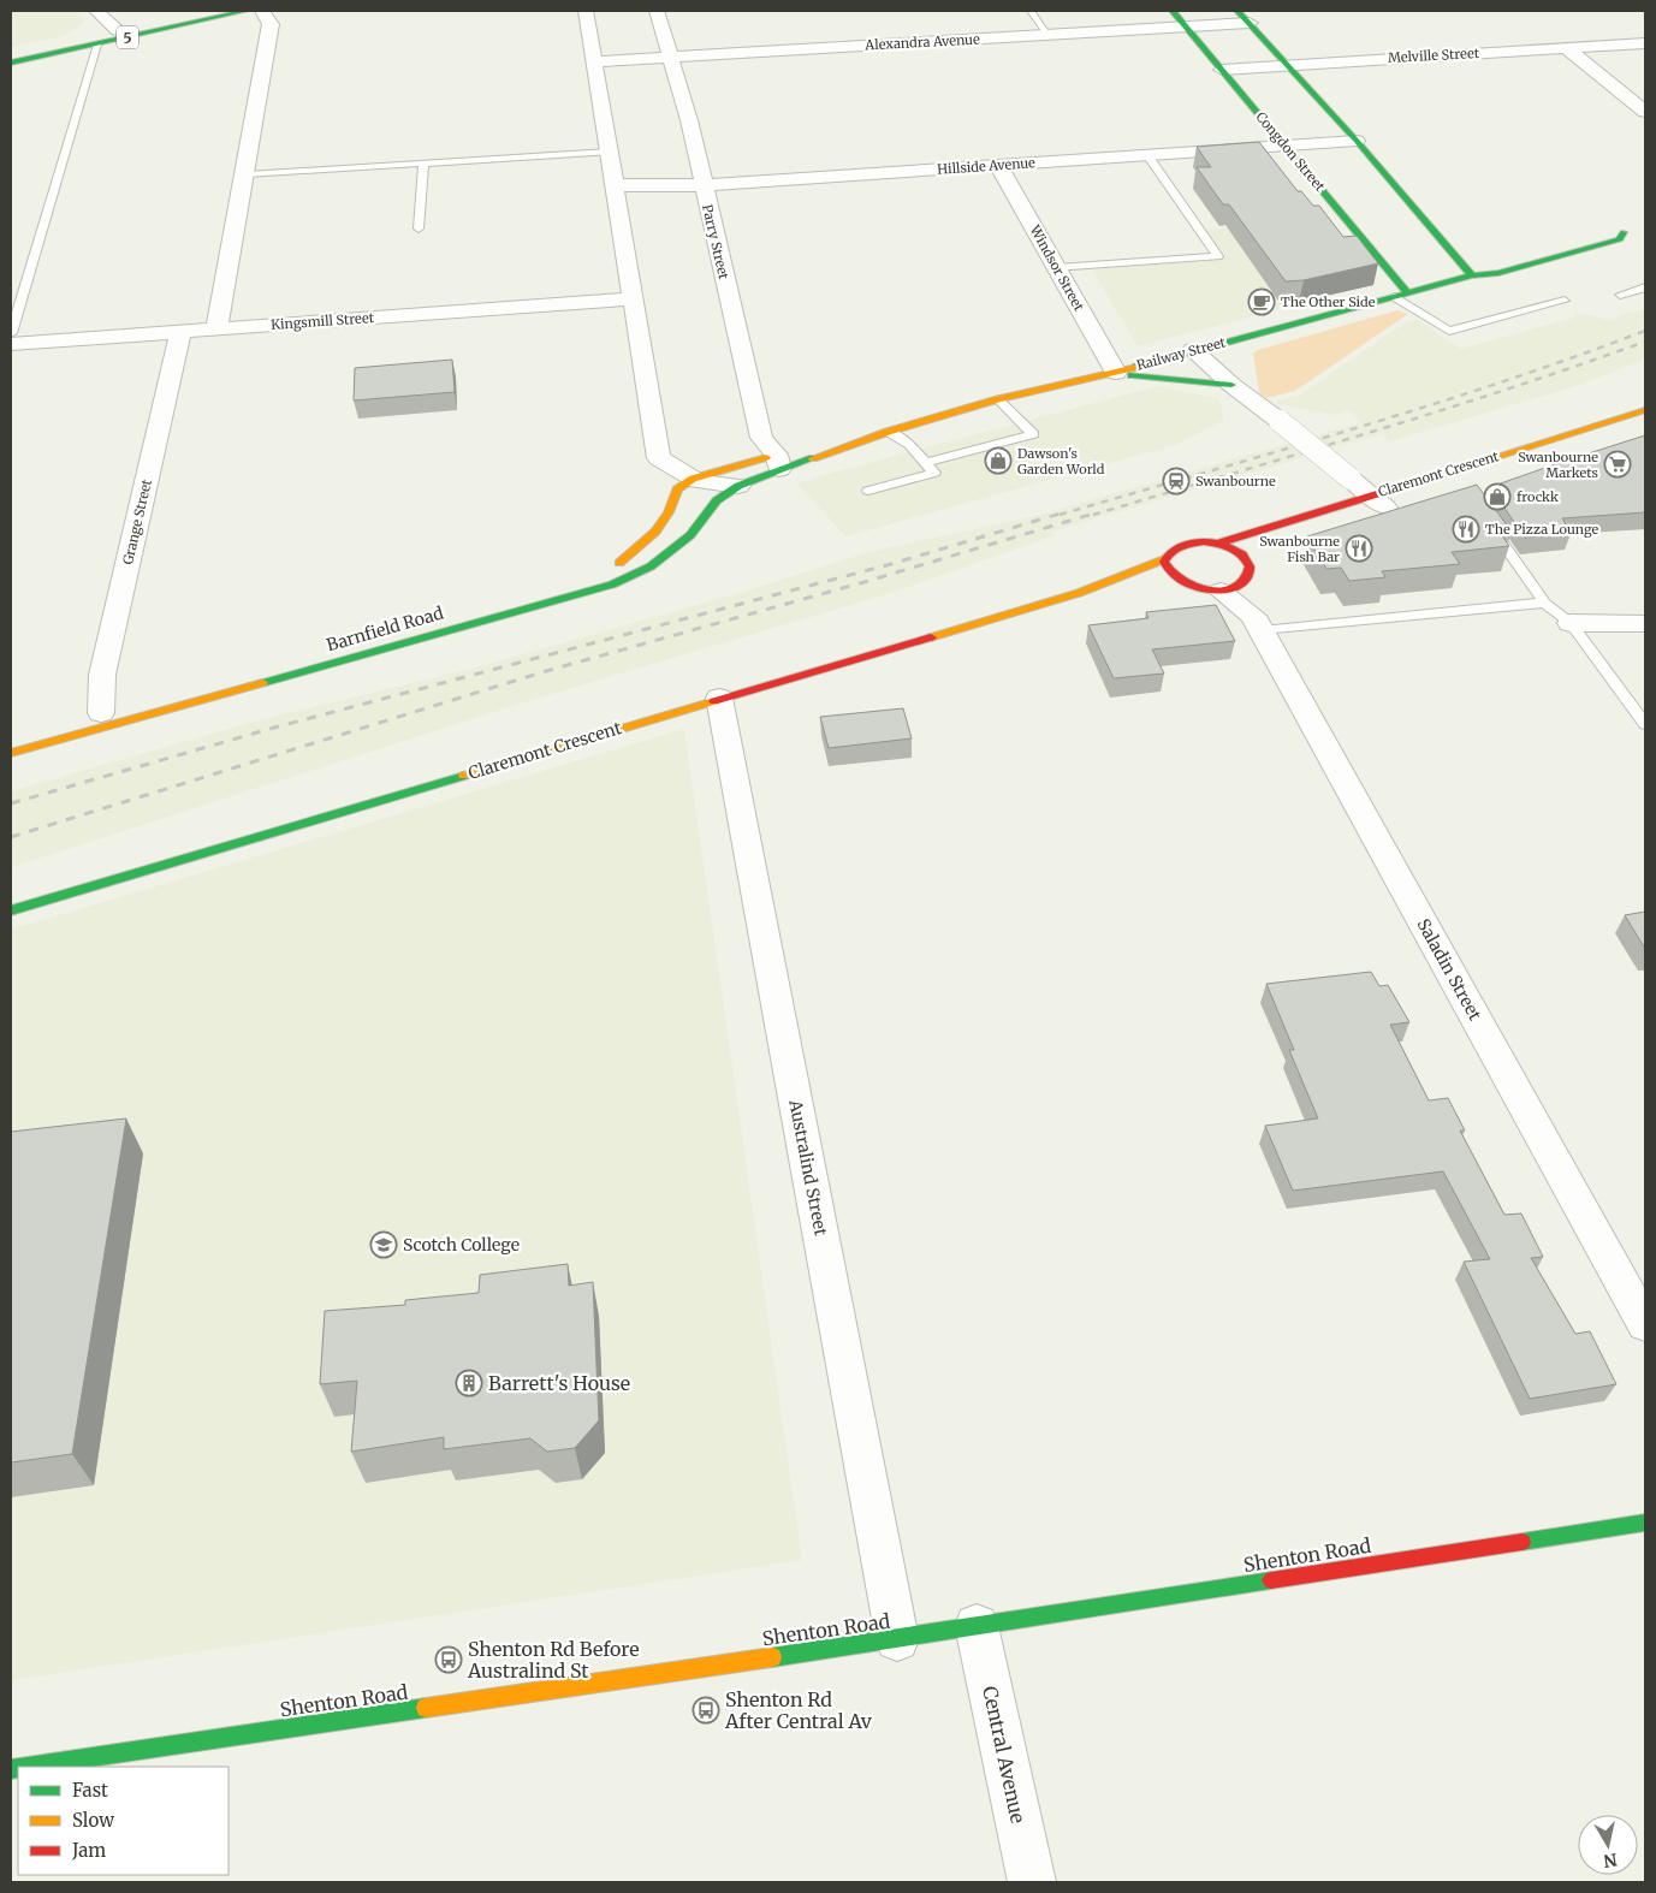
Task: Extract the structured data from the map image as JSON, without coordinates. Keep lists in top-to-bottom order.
{
  "streets": {
    "main road": [
      "5",
      "Congdon Street",
      "Railway Street",
      "Claremont Crescent",
      "Barnfield Road",
      "Shenton Road"
    ],
    "street": [
      "Alexandra Avenue",
      "Melville Street",
      "Hillside Avenue",
      "Parry Street",
      "Windsor Street",
      "Kingsmill Street",
      "Grange Street",
      "Saladin Street",
      "Australind Street",
      "Central Avenue"
    ]
  },
  "crossings": [
    ["Alexandra Avenue", "Congdon Street"],
    ["Alexandra Avenue", "Parry Street"],
    ["Melville Street", "Congdon Street"],
    ["Congdon Street", "Hillside Avenue"],
    ["Congdon Street", "Railway Street"],
    ["Hillside Avenue", "Parry Street"],
    ["Hillside Avenue", "Windsor Street"],
    ["Parry Street", "Railway Street"],
    ["Windsor Street", "Railway Street"],
    ["Kingsmill Street", "Grange Street"],
    ["Railway Street", "Claremont Crescent"],
    ["Railway Street", "Barnfield Road"],
    ["Claremont Crescent", "Saladin Street"],
    ["Claremont Crescent", "Australind Street"],
    ["Australind Street", "Shenton Road"],
    ["Shenton Road", "Central Avenue"]
  ],
  "places": {
    "cafe": ["The Other Side"],
    "shop": ["Dawson's Garden World", "frockk"],
    "supermarket": ["Swanbourne Markets"],
    "station": ["Swanbourne"],
    "restaurant": ["The Pizza Lounge", "Swanbourne Fish Bar"],
    "school or university": ["Scotch College"],
    "building": ["Barrett's House"],
    "bus stop": ["Shenton Rd Before Australind St", "Shenton Rd After Central Av"]
  },
  "legend": ["Fast", "Slow", "Jam"],
  "north": "bottom"
}
